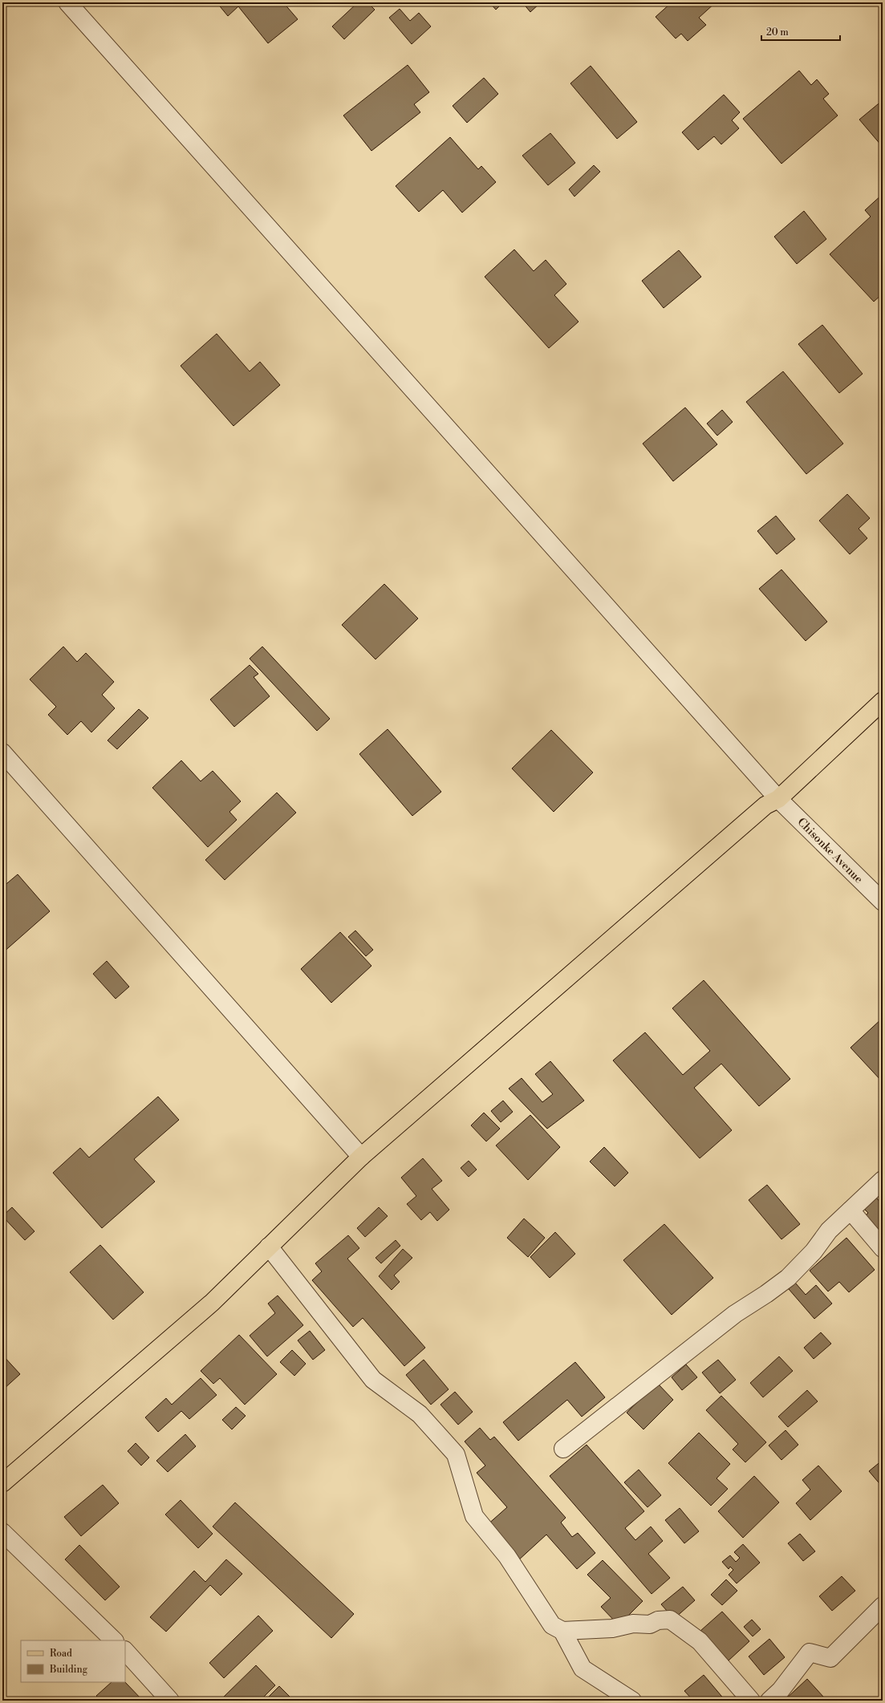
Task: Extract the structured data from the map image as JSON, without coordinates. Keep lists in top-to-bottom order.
{
  "streets": {
    "street": ["Chisonke Avenue"]
  },
  "legend": ["Road", "Building"],
  "scale_bar": "20 m"
}
